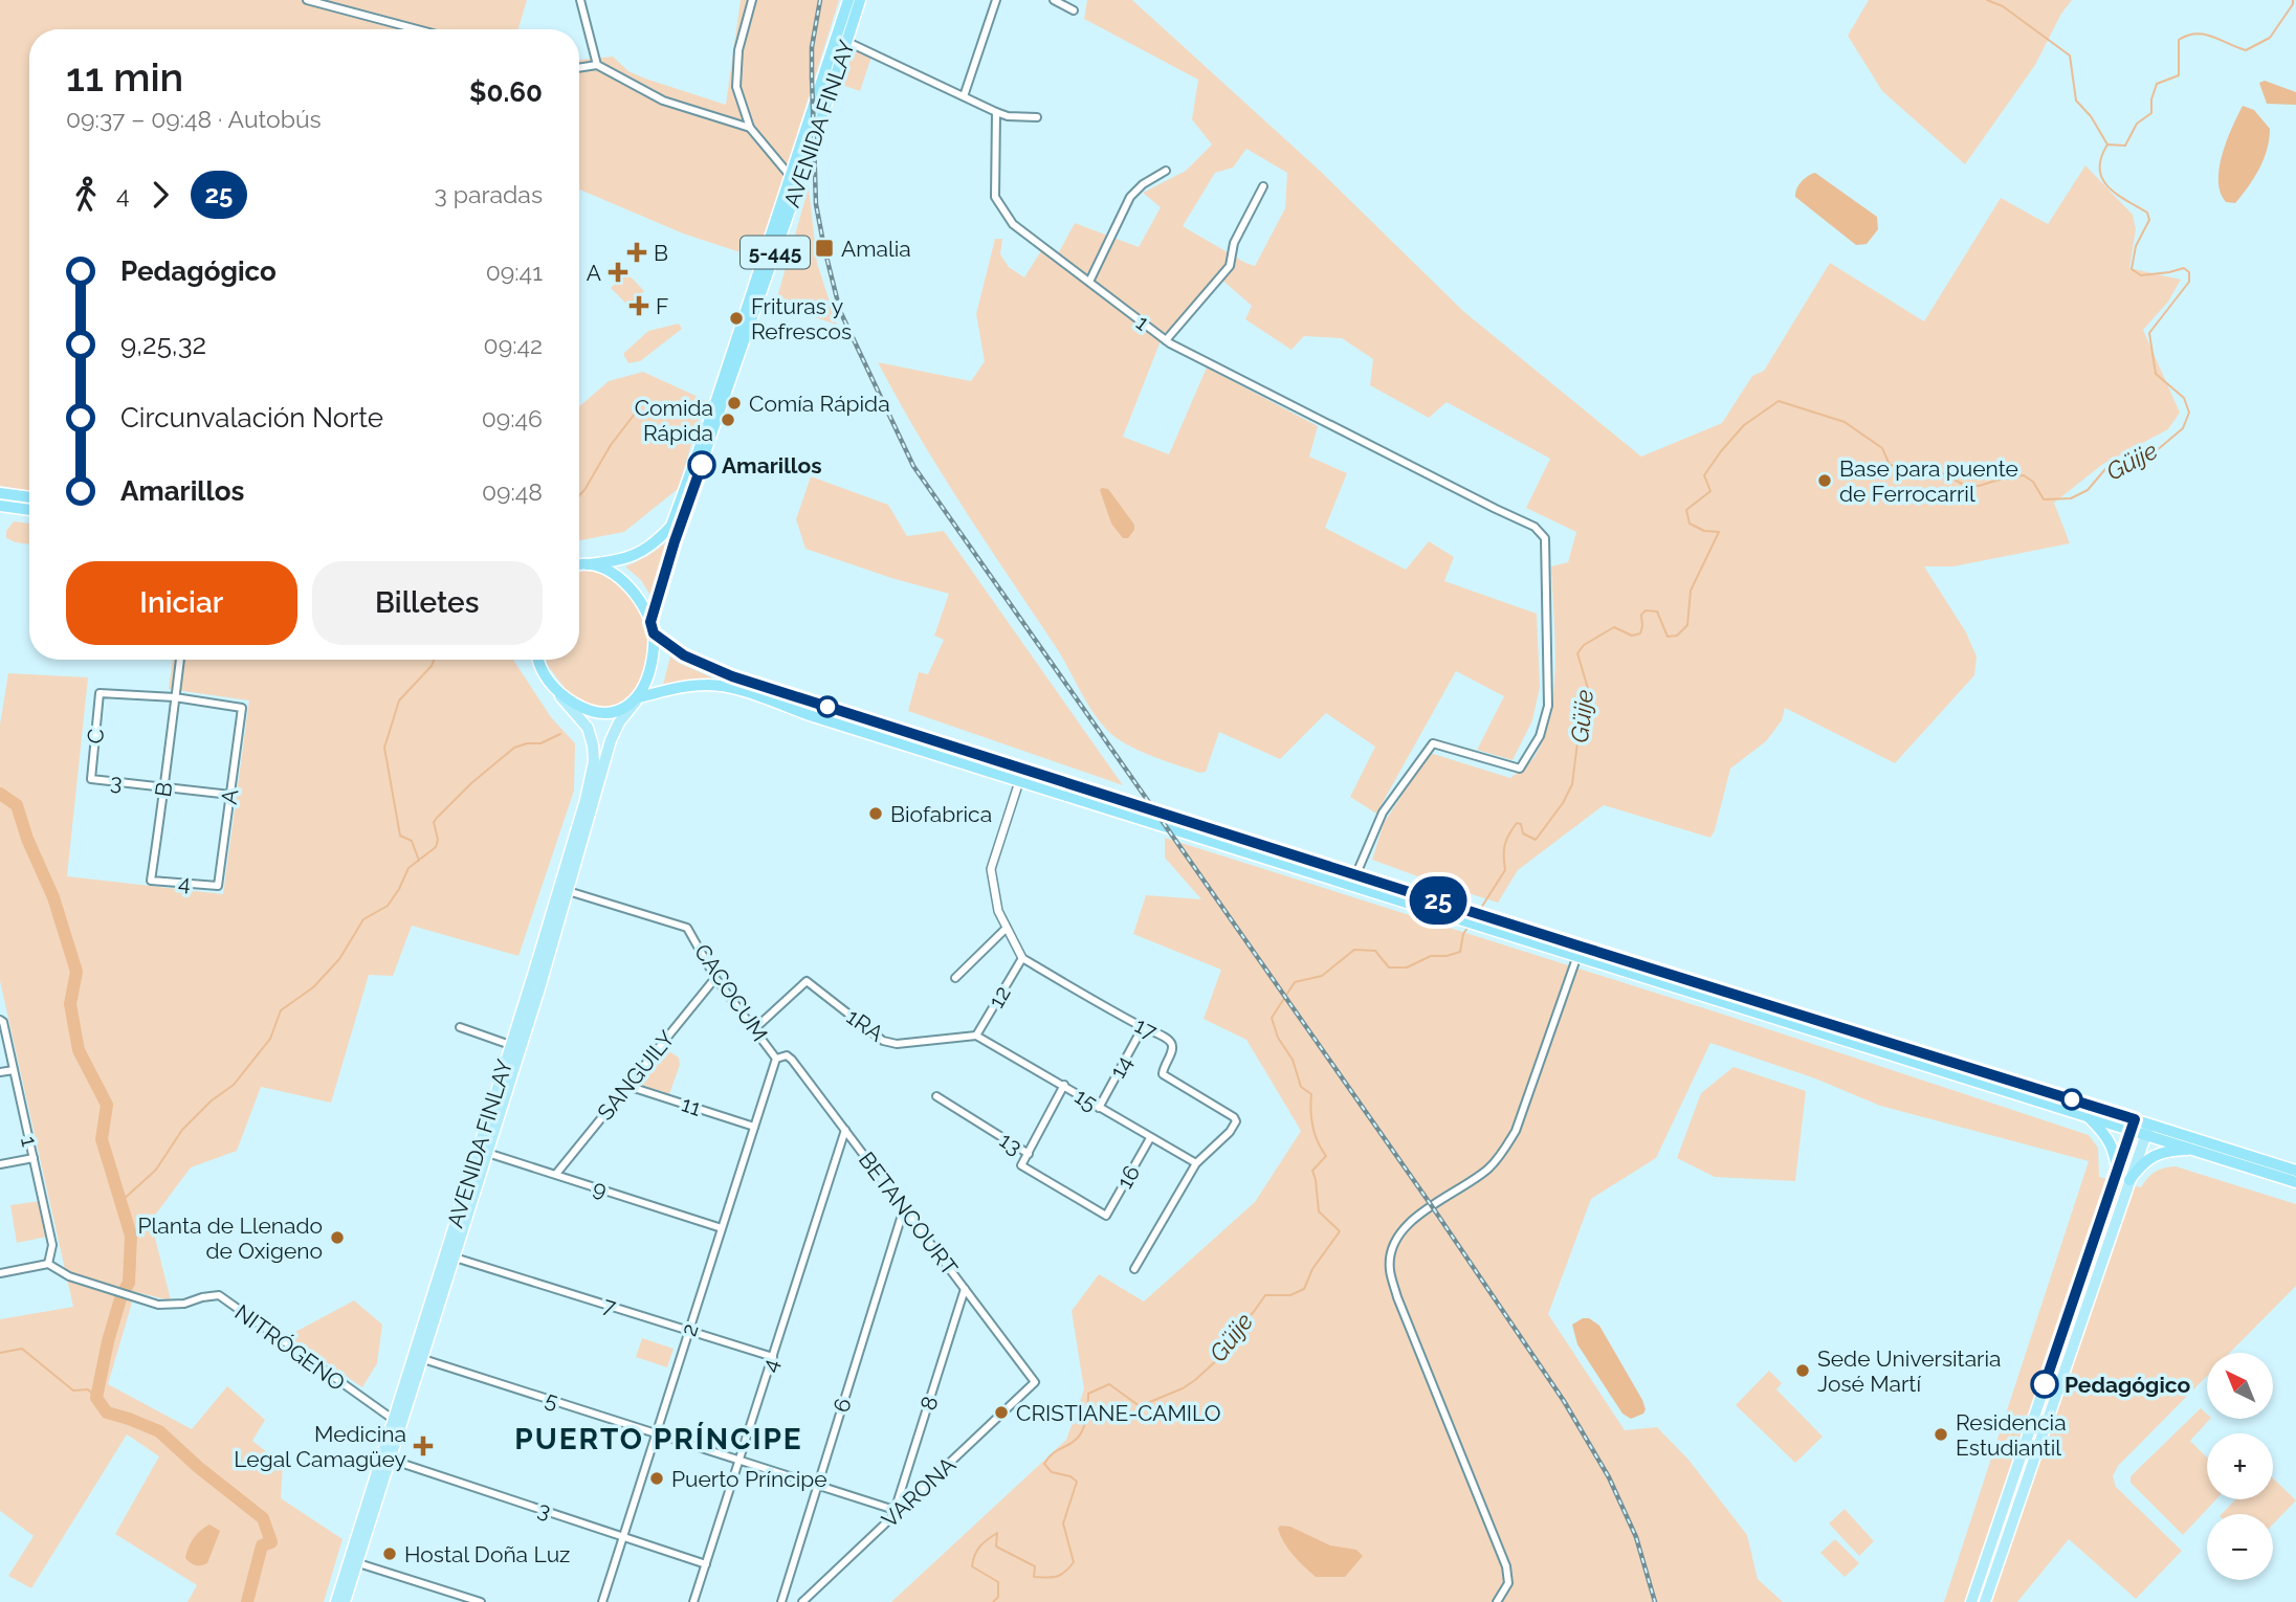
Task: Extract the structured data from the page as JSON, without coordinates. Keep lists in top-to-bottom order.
{
  "streets": {
    "highway": ["AVENIDA FINLAY", "5-445"],
    "street": [
      "1",
      "C",
      "3",
      "B",
      "A",
      "4",
      "CACOCUM",
      "12",
      "1RA",
      "17",
      "14",
      "SANGUILY",
      "15",
      "11",
      "13",
      "16",
      "9",
      "BETANCOURT",
      "7",
      "2",
      "NITRÓGENO",
      "5",
      "8",
      "6",
      "VARONA"
    ]
  },
  "crossings": [
    ["AVENIDA FINLAY", "5-445"],
    ["AVENIDA FINLAY", "3"],
    ["AVENIDA FINLAY", "CACOCUM"],
    ["AVENIDA FINLAY", "9"],
    ["AVENIDA FINLAY", "7"],
    ["AVENIDA FINLAY", "NITRÓGENO"],
    ["AVENIDA FINLAY", "5"],
    ["1", "NITRÓGENO"],
    ["C", "3"],
    ["C", "B"],
    ["C", "A"],
    ["3", "B"],
    ["3", "A"],
    ["3", "4"],
    ["3", "2"],
    ["B", "A"],
    ["B", "4"],
    ["A", "4"],
    ["4", "BETANCOURT"],
    ["4", "7"],
    ["4", "5"],
    ["CACOCUM", "1RA"],
    ["CACOCUM", "SANGUILY"],
    ["CACOCUM", "BETANCOURT"],
    ["CACOCUM", "2"],
    ["12", "1RA"],
    ["12", "17"],
    ["12", "15"],
    ["1RA", "15"],
    ["17", "14"],
    ["17", "15"],
    ["14", "15"],
    ["SANGUILY", "11"],
    ["SANGUILY", "9"],
    ["15", "16"],
    ["11", "2"],
    ["13", "16"],
    ["9", "2"],
    ["BETANCOURT", "2"],
    ["BETANCOURT", "8"],
    ["BETANCOURT", "6"],
    ["BETANCOURT", "VARONA"],
    ["7", "2"],
    ["2", "5"],
    ["5", "8"],
    ["5", "6"],
    ["5", "VARONA"],
    ["8", "VARONA"]
  ],
  "districts": ["PUERTO PRÍNCIPE"],
  "water": ["Güije"],
  "places": {
    "transit": ["Amalia"],
    "health": [
      "B",
      "A",
      "F",
      "Medicina Legal Camagüey"
    ],
    "other": [
      "Frituras y Refrescos",
      "Comía Rápida",
      "Comida Rápida",
      "Amarillos",
      "Base para puente de Ferrocarril",
      "Biofabrica",
      "Planta de Llenado de Oxigeno",
      "Sede Universitaria José Martí",
      "Pedagógico",
      "CRISTIANE-CAMILO",
      "Residencia Estudiantil",
      "Puerto Príncipe",
      "Hostal Doña Luz"
    ]
  },
  "lines": ["bus line 25"],
  "north": "top left",
  "page": {
    "on_map": "25",
    "heading": ["11 min", "09:37 – 09:48 · Autobús", "$0.60"],
    "legs": ["4", "25", "3 paradas"],
    "list": [
      {
        "name": "Pedagógico",
        "value": "09:41"
      },
      {
        "name": "9,25,32",
        "value": "09:42"
      },
      {
        "name": "Circunvalación Norte",
        "value": "09:46"
      },
      {
        "name": "Amarillos",
        "value": "09:48"
      }
    ],
    "buttons": ["Iniciar", "Billetes"],
    "map_buttons": ["+", "−"]
  }
}
